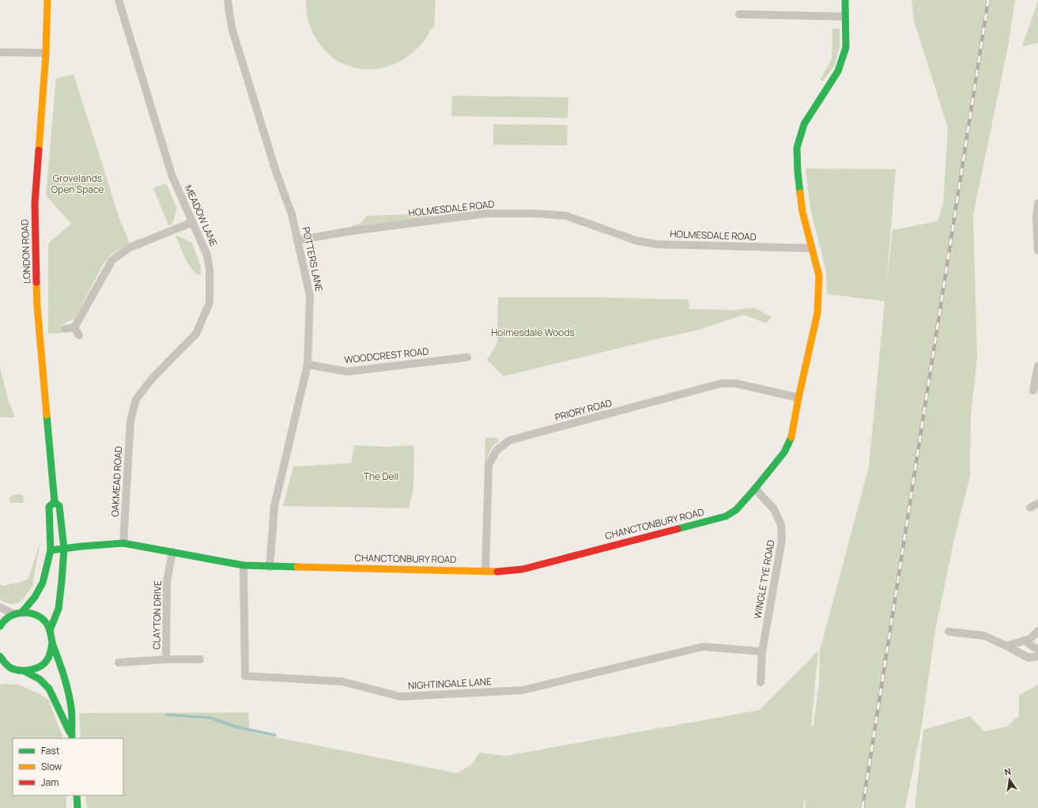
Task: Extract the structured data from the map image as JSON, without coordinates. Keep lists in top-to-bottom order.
{
  "streets": {
    "street": [
      "HOLMESDALE ROAD",
      "MEADOW LANE",
      "LONDON ROAD",
      "POTTERS LANE",
      "WOODCREST ROAD",
      "PRIORY ROAD",
      "OAKMEAD ROAD",
      "CHANCTONBURY ROAD",
      "WINGLE TYE ROAD",
      "CLAYTON DRIVE",
      "NIGHTINGALE LANE"
    ]
  },
  "crossings": [
    ["HOLMESDALE ROAD", "POTTERS LANE"],
    ["HOLMESDALE ROAD", "CHANCTONBURY ROAD"],
    ["MEADOW LANE", "OAKMEAD ROAD"],
    ["LONDON ROAD", "CHANCTONBURY ROAD"],
    ["POTTERS LANE", "WOODCREST ROAD"],
    ["POTTERS LANE", "CHANCTONBURY ROAD"],
    ["PRIORY ROAD", "CHANCTONBURY ROAD"],
    ["OAKMEAD ROAD", "CHANCTONBURY ROAD"],
    ["CHANCTONBURY ROAD", "WINGLE TYE ROAD"],
    ["CHANCTONBURY ROAD", "CLAYTON DRIVE"],
    ["CHANCTONBURY ROAD", "NIGHTINGALE LANE"],
    ["WINGLE TYE ROAD", "NIGHTINGALE LANE"]
  ],
  "parks": ["Grovelands Open Space", "Holmesdale Woods", "The Dell"],
  "legend": ["Fast", "Slow", "Jam"],
  "north": "top"
}
